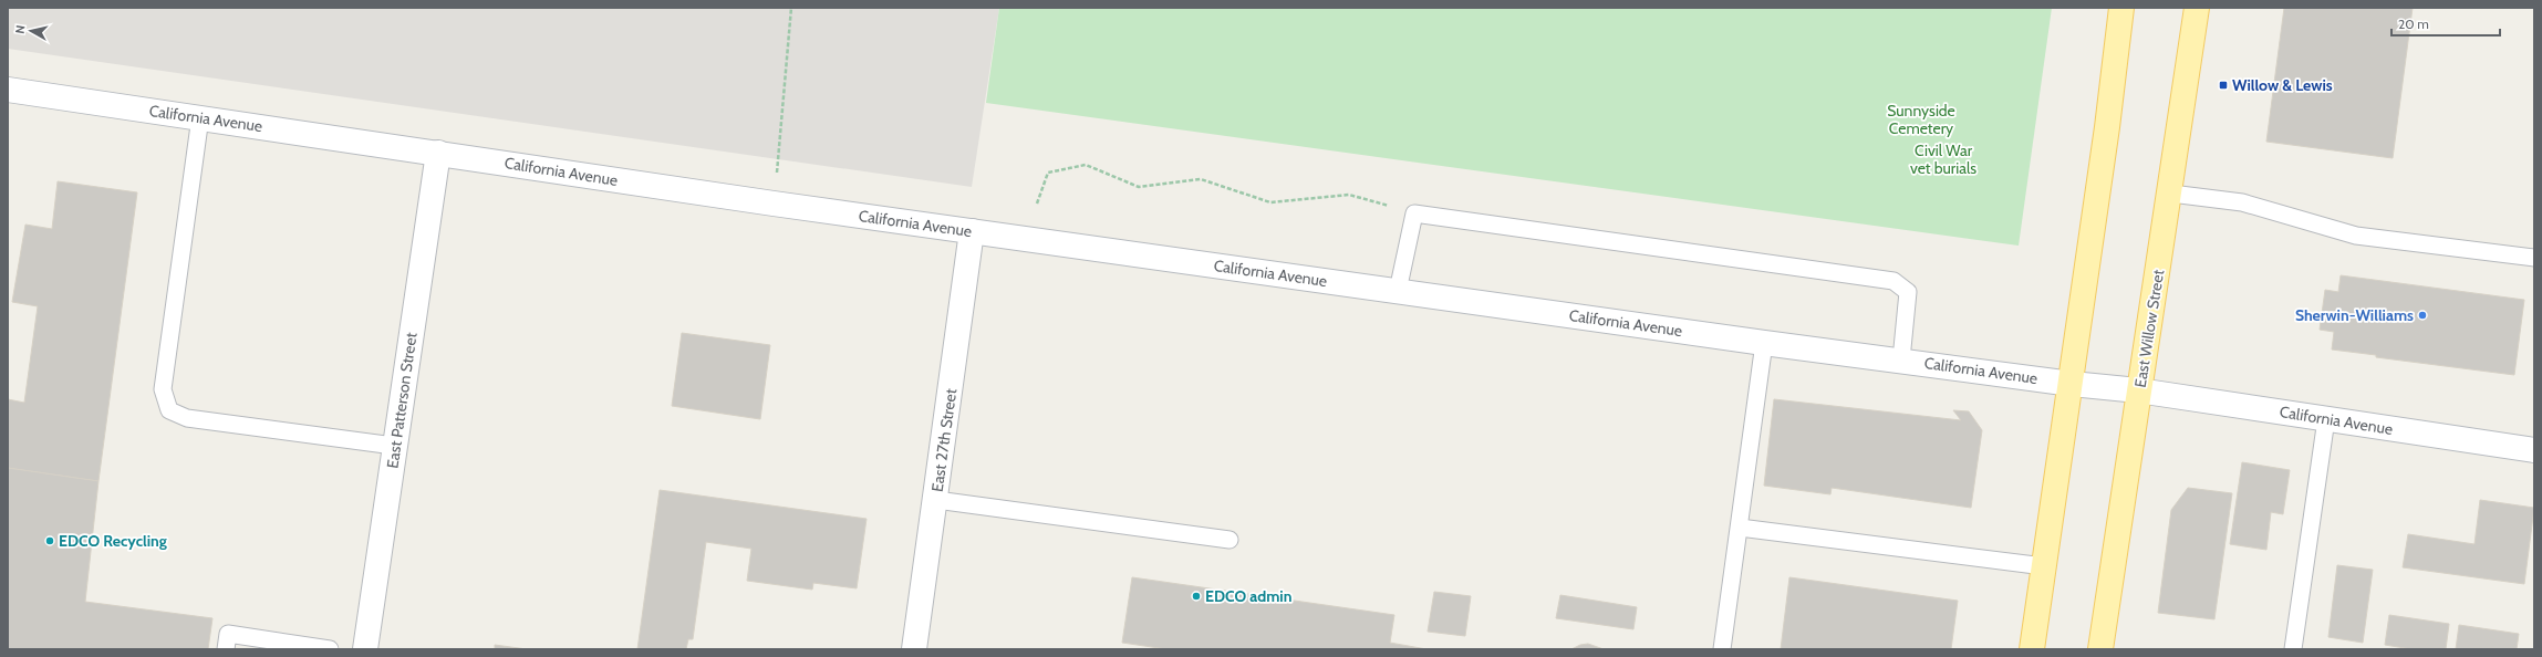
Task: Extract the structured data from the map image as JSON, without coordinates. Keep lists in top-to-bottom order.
{
  "streets": {
    "main road": ["East Willow Street"],
    "street": ["California Avenue", "East Patterson Street", "East 27th Street"]
  },
  "crossings": [
    ["California Avenue", "East Willow Street"],
    ["California Avenue", "East Patterson Street"],
    ["California Avenue", "East 27th Street"]
  ],
  "parks": ["Sunnyside Cemetery", "Civil War vet burials"],
  "places": {
    "transit": ["Willow & Lewis"],
    "other": ["Sherwin-Williams", "EDCO Recycling", "EDCO admin"]
  },
  "scale_bar": "20 m",
  "north": "left"
}
